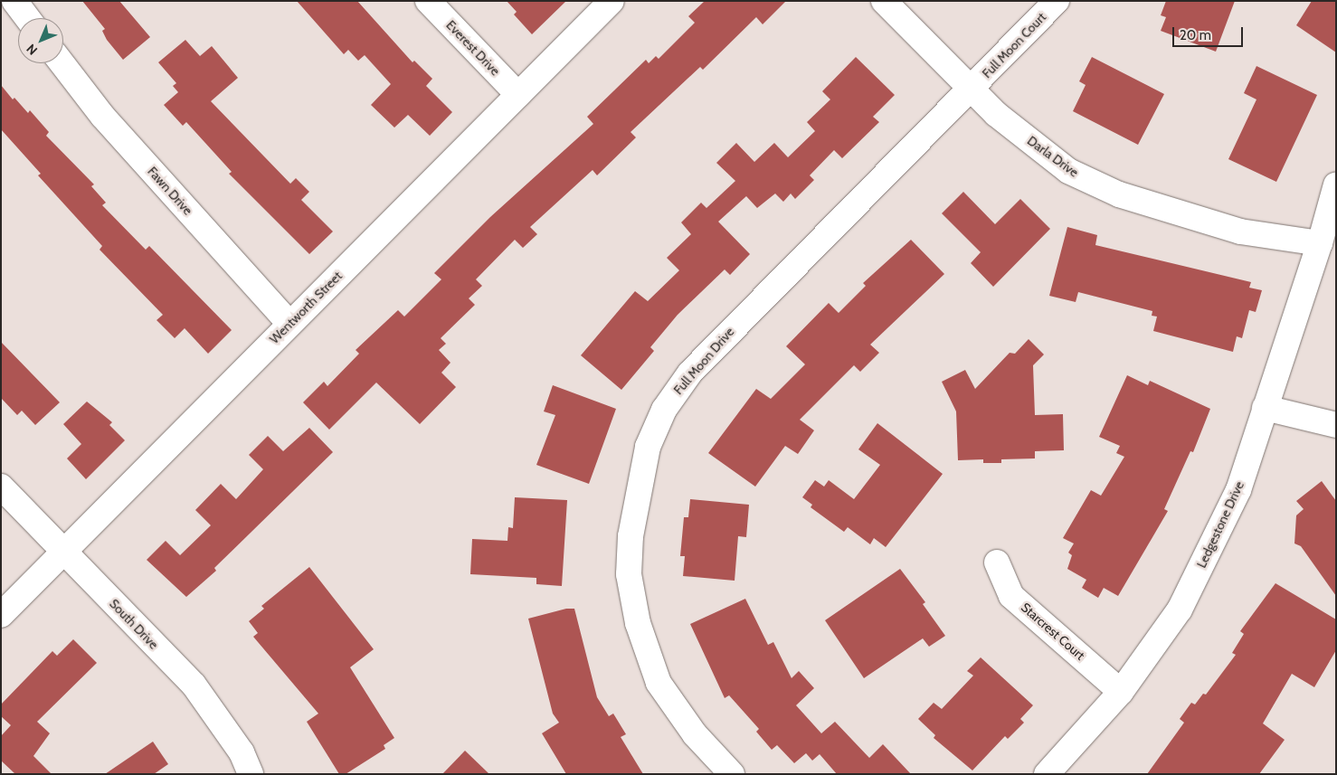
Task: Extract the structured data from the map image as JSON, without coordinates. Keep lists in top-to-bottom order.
{
  "streets": {
    "street": [
      "Full Moon Court",
      "Everest Drive",
      "Darla Drive",
      "Fawn Drive",
      "Wentworth Street",
      "Full Moon Drive",
      "Ledgestone Drive",
      "South Drive",
      "Starcrest Court"
    ]
  },
  "crossings": [
    ["Full Moon Court", "Darla Drive"],
    ["Full Moon Court", "Full Moon Drive"],
    ["Everest Drive", "Wentworth Street"],
    ["Darla Drive", "Full Moon Drive"],
    ["Darla Drive", "Ledgestone Drive"],
    ["Fawn Drive", "Wentworth Street"],
    ["Wentworth Street", "South Drive"],
    ["Ledgestone Drive", "Starcrest Court"]
  ],
  "scale_bar": "20 m",
  "north": "bottom left"
}
